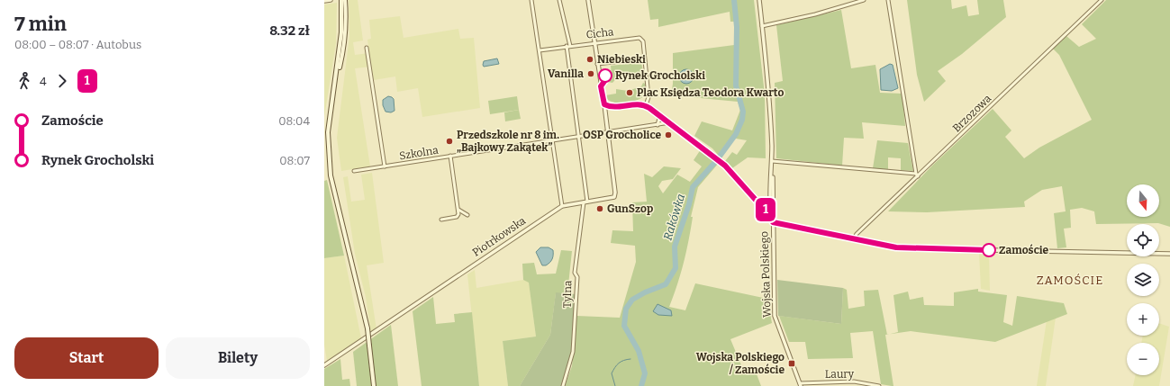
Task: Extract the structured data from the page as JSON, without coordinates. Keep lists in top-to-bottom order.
{
  "streets": {
    "street": [
      "Cicha",
      "Brzozowa",
      "Szkolna",
      "Piotrkowska",
      "Wojska Polskiego",
      "Tylna",
      "Laury"
    ]
  },
  "crossings": [
    ["Szkolna", "Piotrkowska"],
    ["Piotrkowska", "Tylna"],
    ["Wojska Polskiego", "Laury"]
  ],
  "districts": ["ZAMOŚCIE"],
  "water": ["Rakówka"],
  "places": {
    "other": [
      "Niebieski",
      "Vanilla",
      "Rynek Grocholski",
      "Plac Księdza Teodora Kwarto",
      "OSP Grocholice",
      "Przedszkole nr 8 im. „Bajkowy Zakątek”",
      "GunSzop",
      "Zamoście"
    ],
    "transit": ["Wojska Polskiego / Zamoście"]
  },
  "lines": ["bus line 1"],
  "north": "bottom",
  "page": {
    "heading": ["7 min", "08:00 – 08:07 · Autobus", "8.32 zł"],
    "on_map": "1",
    "legs": ["4", "1"],
    "list": [
      {
        "name": "Zamoście",
        "value": "08:04"
      },
      {
        "name": "Rynek Grocholski",
        "value": "08:07"
      }
    ],
    "map_buttons": ["+", "−"],
    "buttons": ["Start", "Bilety"]
  }
}
